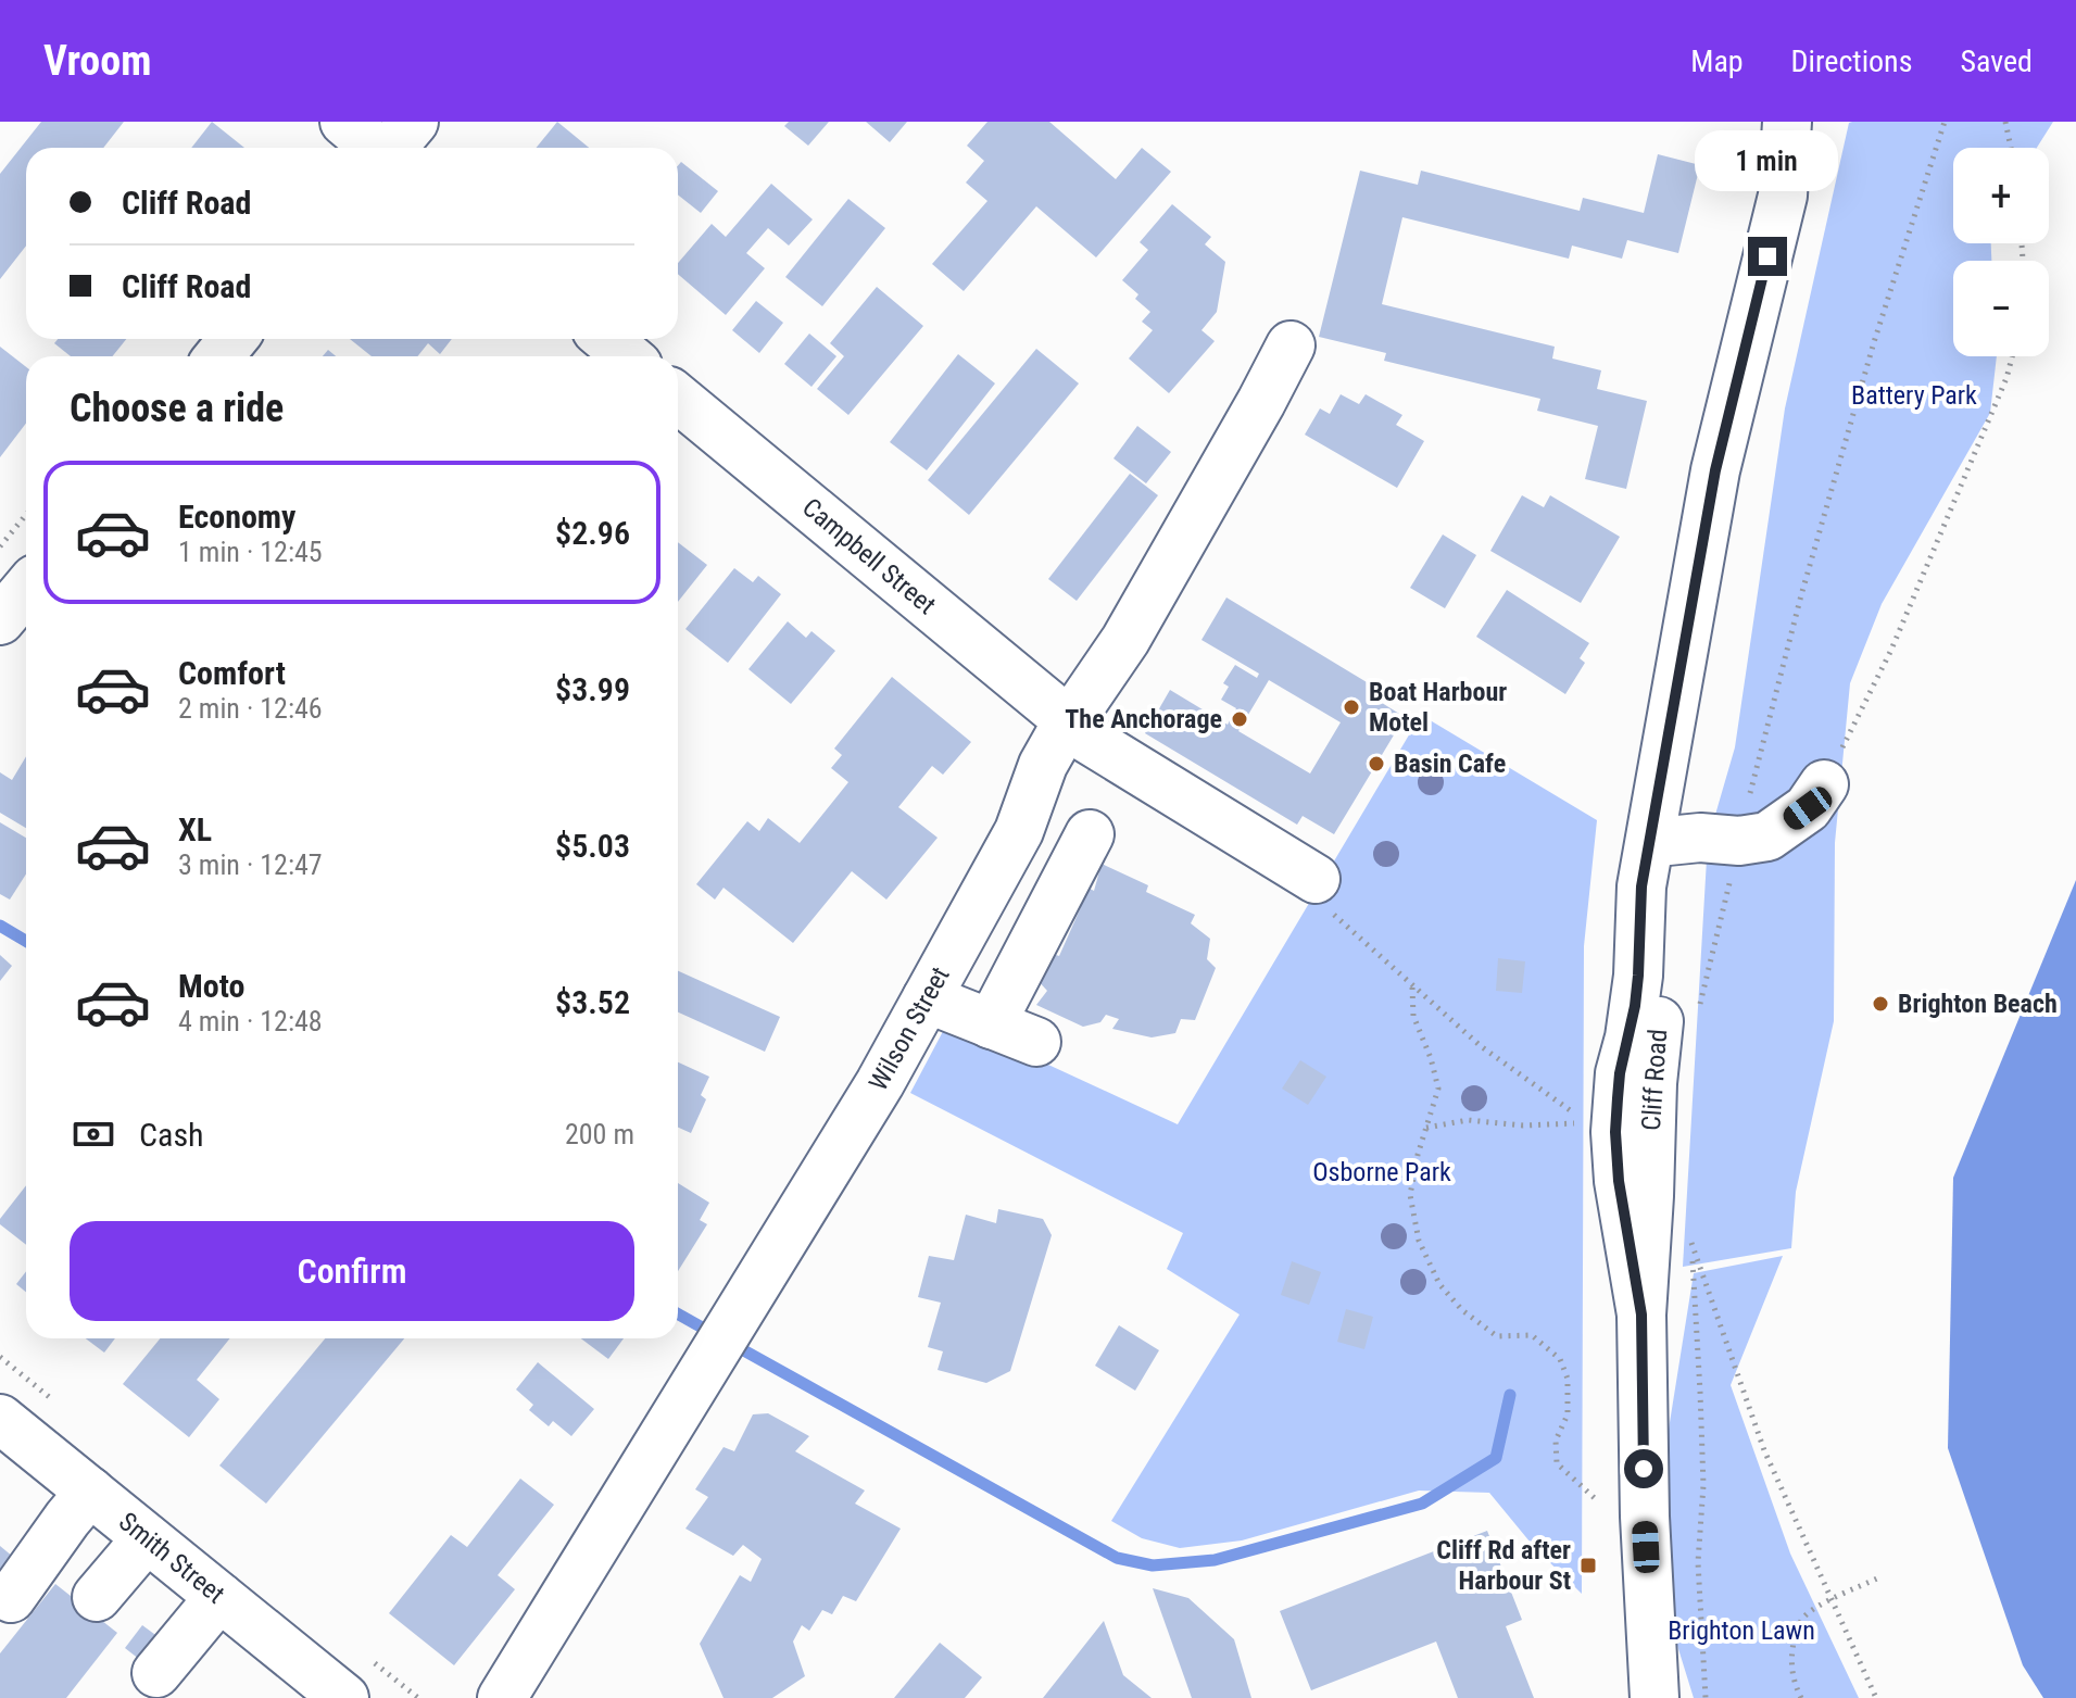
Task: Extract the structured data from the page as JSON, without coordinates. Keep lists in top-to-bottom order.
{
  "streets": {
    "street": [
      "Campbell Street",
      "Wilson Street",
      "Cliff Road",
      "Smith Street"
    ]
  },
  "crossings": [
    ["Campbell Street", "Wilson Street"]
  ],
  "parks": ["Battery Park", "Osborne Park", "Brighton Lawn"],
  "places": {
    "other": [
      "Boat Harbour Motel",
      "The Anchorage",
      "Basin Cafe",
      "Brighton Beach"
    ],
    "transit": ["Cliff Rd after Harbour St"]
  },
  "page": {
    "header": "Vroom",
    "nav": ["Map", "Directions", "Saved"],
    "bubble": "1 min",
    "map_buttons": ["+", "−"],
    "banner": ["Cliff Road", "Cliff Road"],
    "heading": "Choose a ride",
    "list": [
      {
        "name": "Economy",
        "note": "1 min · 12:45",
        "value": "$2.96"
      },
      {
        "name": "Comfort",
        "note": "2 min · 12:46",
        "value": "$3.99"
      },
      {
        "name": "XL",
        "note": "3 min · 12:47",
        "value": "$5.03"
      },
      {
        "name": "Moto",
        "note": "4 min · 12:48",
        "value": "$3.52"
      }
    ],
    "pay": ["Cash", "200 m"],
    "buttons": "Confirm"
  }
}
